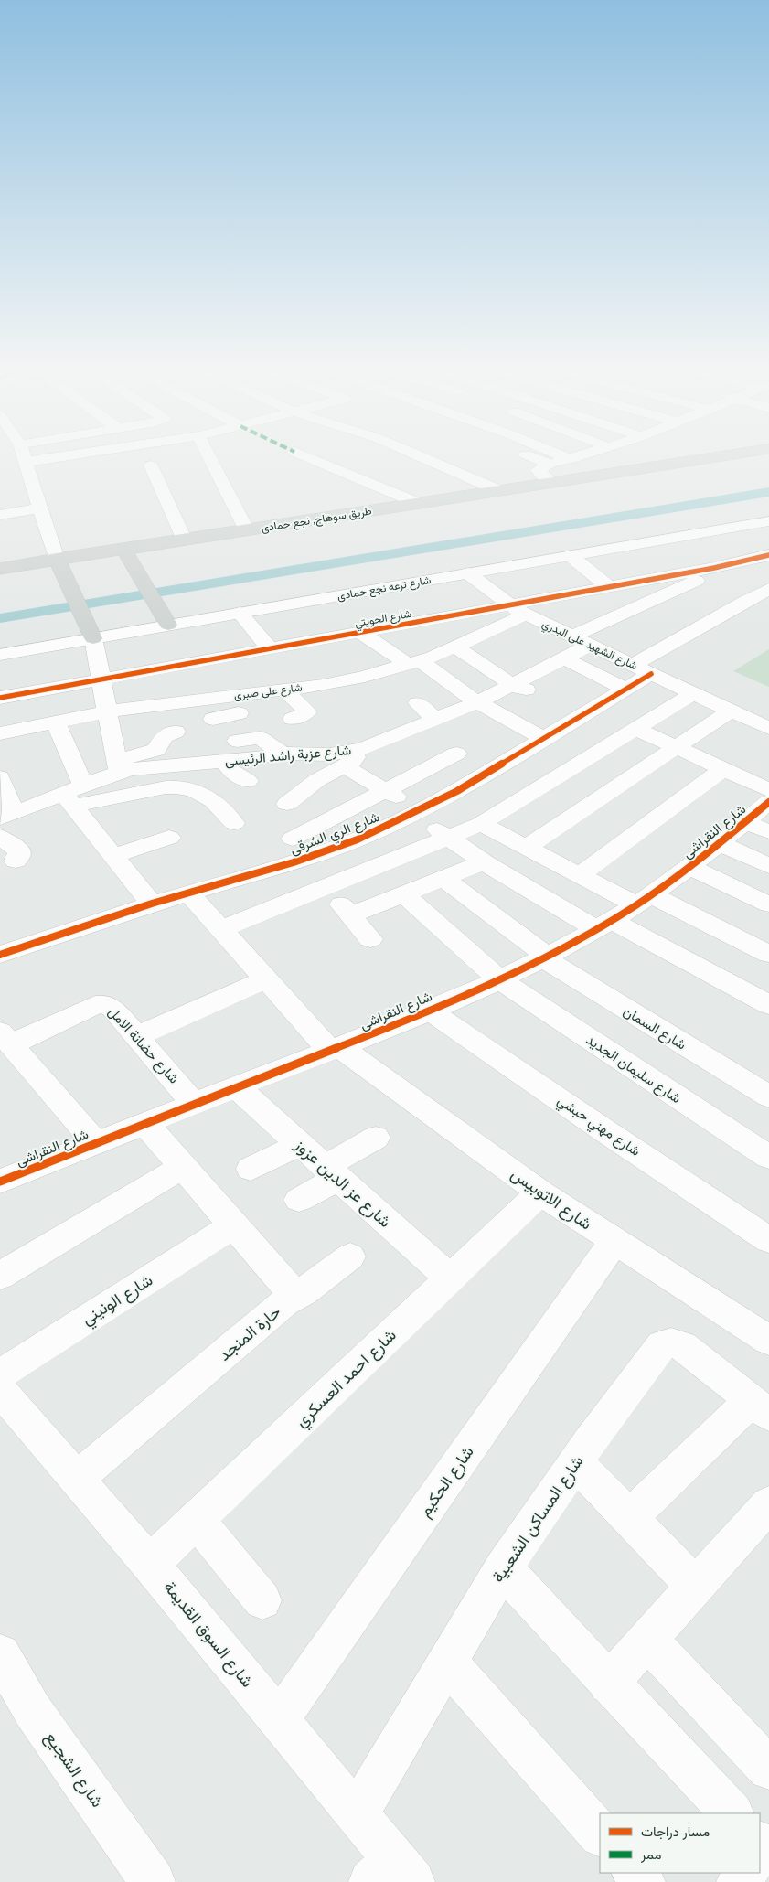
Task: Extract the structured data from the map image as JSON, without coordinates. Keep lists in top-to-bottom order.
{
  "streets": {
    "main road": ["طريق سوهاج, نجع حمادى"],
    "street": [
      "شارع ترعه نجع حمادى",
      "شارع الحويتي",
      "شارع الشهيد على البدري",
      "شارع على صبرى",
      "شارع عزبة راشد الرئيسى",
      "شارع النقراشى",
      "شارع الري الشرقى",
      "شارع السمان",
      "شارع حضانة الامل",
      "شارع سليمان الجديد",
      "شارع مهني حبشي",
      "شارع عز الدين عزوز",
      "شارع الاتوبيس",
      "شارع الونيني",
      "حارة المنجد",
      "شارع احمد العسكري",
      "شارع الحكيم",
      "شارع المساكن الشعبية",
      "شارع السوق القديمة",
      "شارع الشجيع"
    ]
  },
  "crossings": [
    ["شارع ترعه نجع حمادى", "شارع الشهيد على البدري"],
    ["شارع الحويتي", "شارع الشهيد على البدري"],
    ["شارع الحويتي", "شارع على صبرى"],
    ["شارع الحويتي", "شارع عزبة راشد الرئيسى"],
    ["شارع الشهيد على البدري", "شارع على صبرى"],
    ["شارع الشهيد على البدري", "شارع عزبة راشد الرئيسى"],
    ["شارع الشهيد على البدري", "شارع الري الشرقى"],
    ["شارع النقراشى", "شارع السمان"],
    ["شارع النقراشى", "شارع حضانة الامل"],
    ["شارع النقراشى", "شارع سليمان الجديد"],
    ["شارع النقراشى", "شارع مهني حبشي"],
    ["شارع النقراشى", "شارع عز الدين عزوز"],
    ["شارع النقراشى", "شارع الاتوبيس"],
    ["شارع النقراشى", "حارة المنجد"],
    ["شارع الري الشرقى", "شارع الاتوبيس"],
    ["شارع عز الدين عزوز", "شارع احمد العسكري"],
    ["شارع الاتوبيس", "شارع احمد العسكري"],
    ["شارع الاتوبيس", "شارع الحكيم"],
    ["شارع الونيني", "حارة المنجد"],
    ["حارة المنجد", "شارع السوق القديمة"],
    ["شارع احمد العسكري", "شارع السوق القديمة"],
    ["شارع الحكيم", "شارع السوق القديمة"],
    ["شارع المساكن الشعبية", "شارع السوق القديمة"]
  ],
  "legend": ["مسار دراجات", "ممر"]
}
